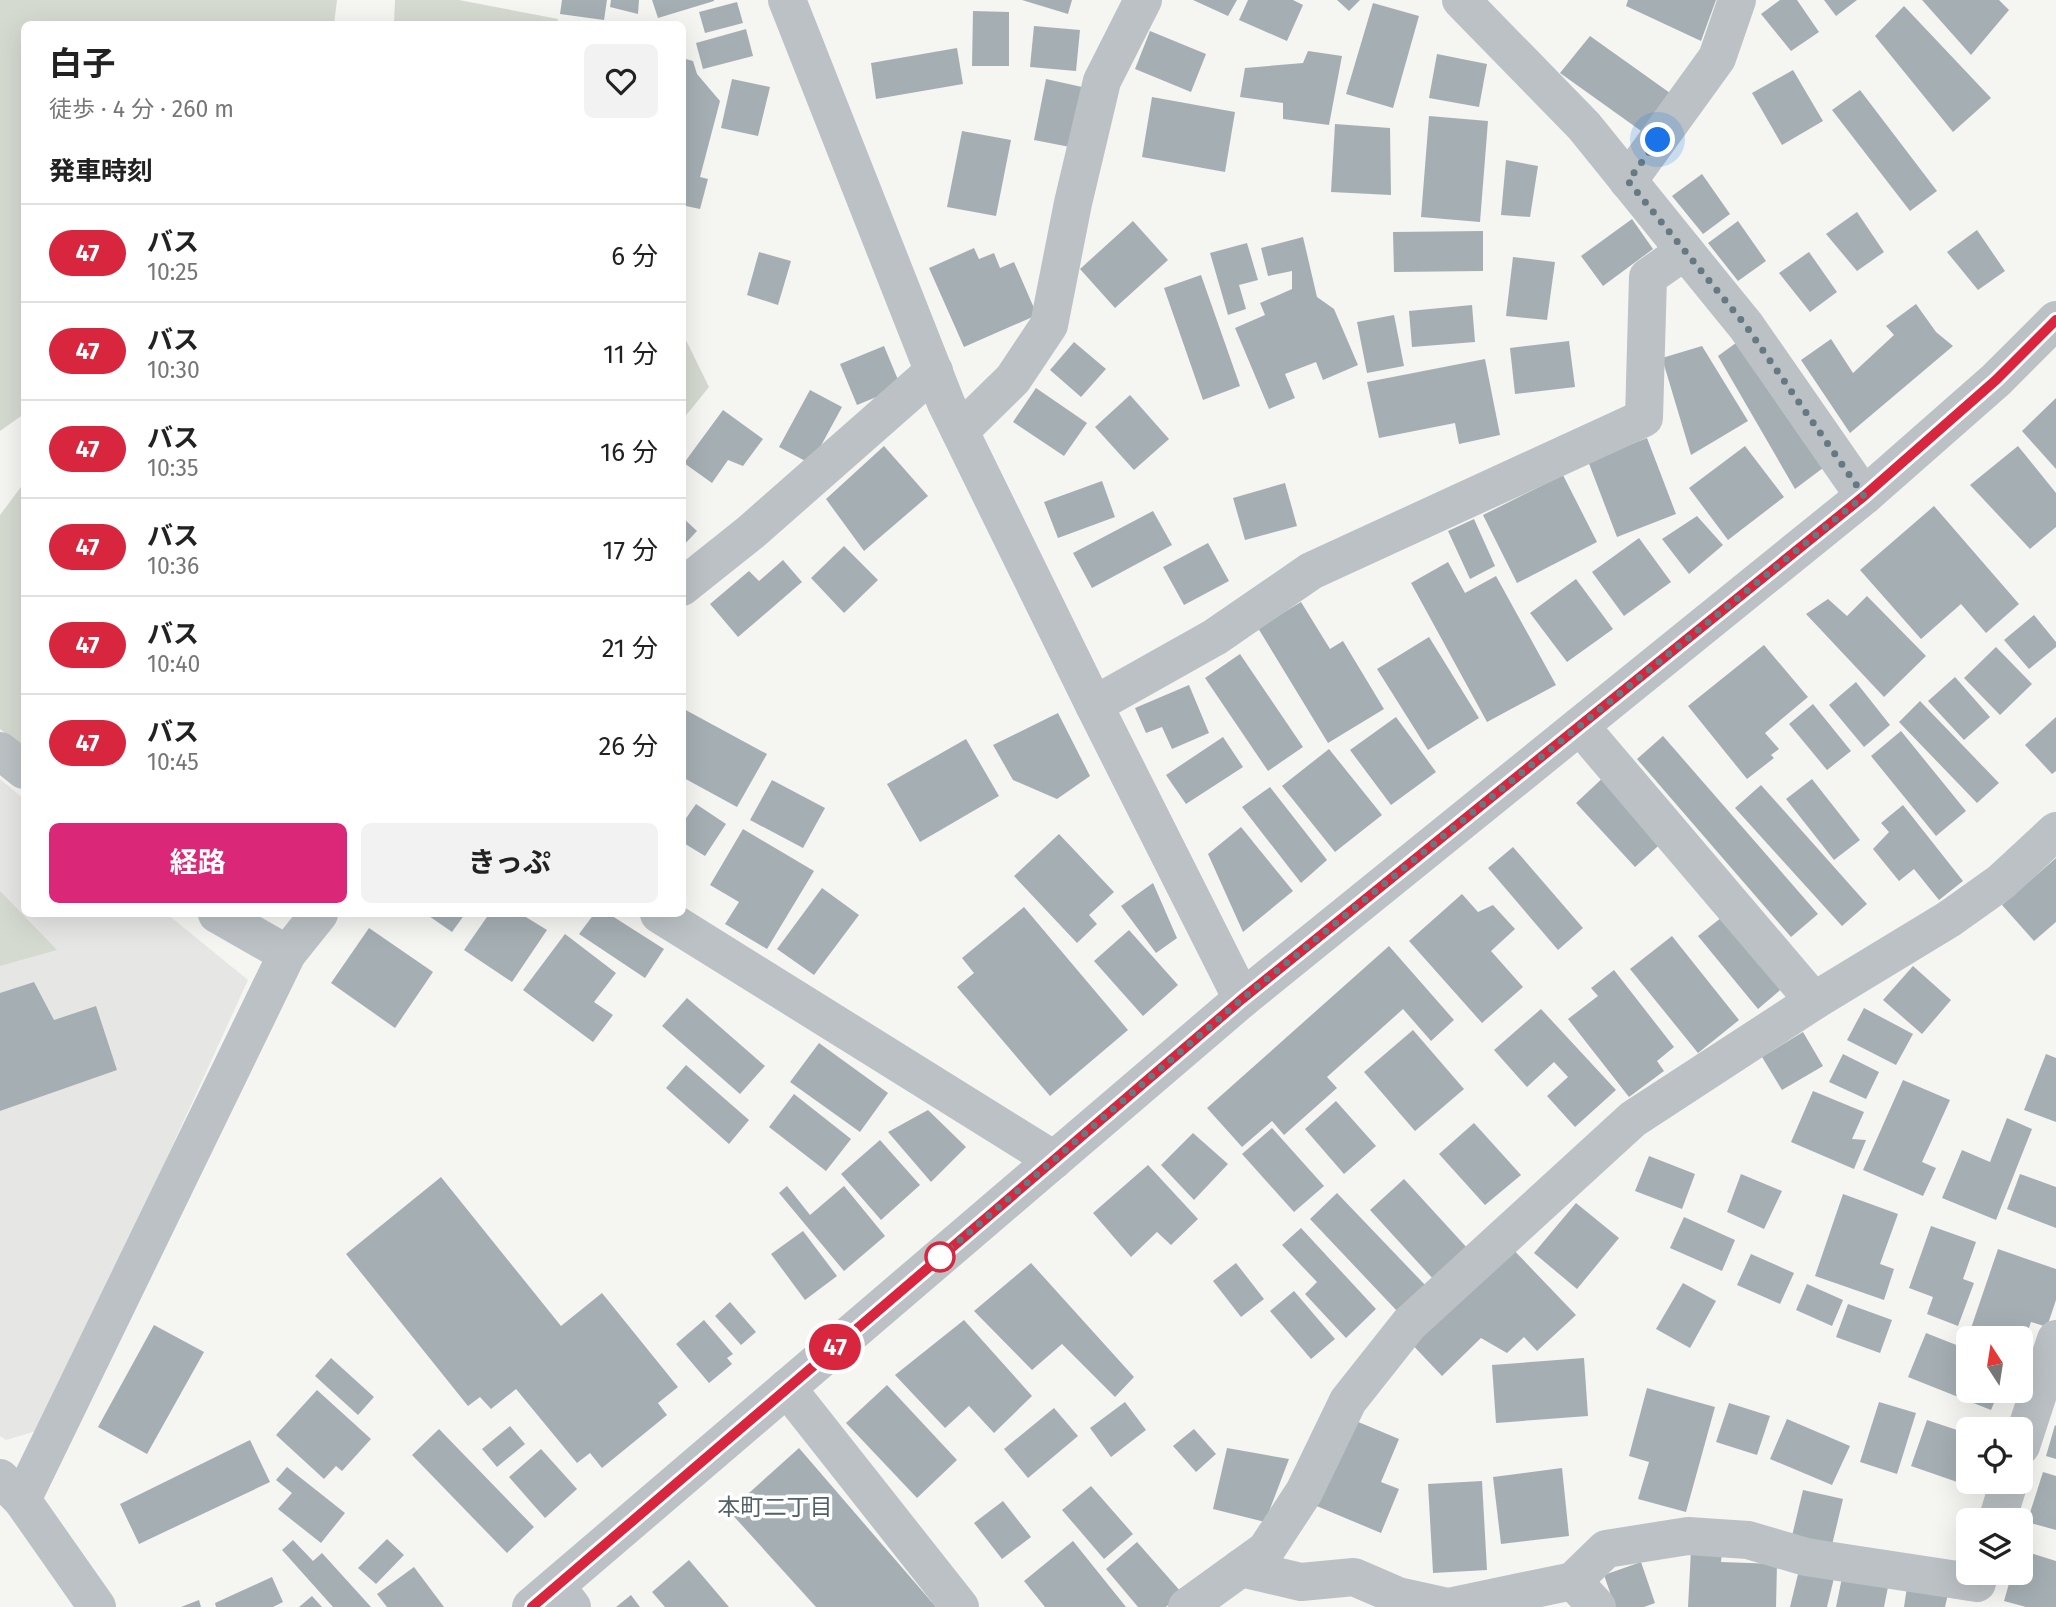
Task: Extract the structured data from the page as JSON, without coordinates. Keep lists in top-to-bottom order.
{
  "districts": ["本町二丁目"],
  "lines": ["bus line 47"],
  "north": "top",
  "page": {
    "on_map": "47",
    "heading": [
      ["白子", "徒歩 · 4 分 · 260 m"],
      "発車時刻"
    ],
    "list": [
      {
        "mark": "47",
        "name": "バス",
        "note": "10:25",
        "value": "6 分"
      },
      {
        "mark": "47",
        "name": "バス",
        "note": "10:30",
        "value": "11 分"
      },
      {
        "mark": "47",
        "name": "バス",
        "note": "10:35",
        "value": "16 分"
      },
      {
        "mark": "47",
        "name": "バス",
        "note": "10:36",
        "value": "17 分"
      },
      {
        "mark": "47",
        "name": "バス",
        "note": "10:40",
        "value": "21 分"
      },
      {
        "mark": "47",
        "name": "バス",
        "note": "10:45",
        "value": "26 分"
      }
    ],
    "buttons": ["経路", "きっぷ"]
  }
}
